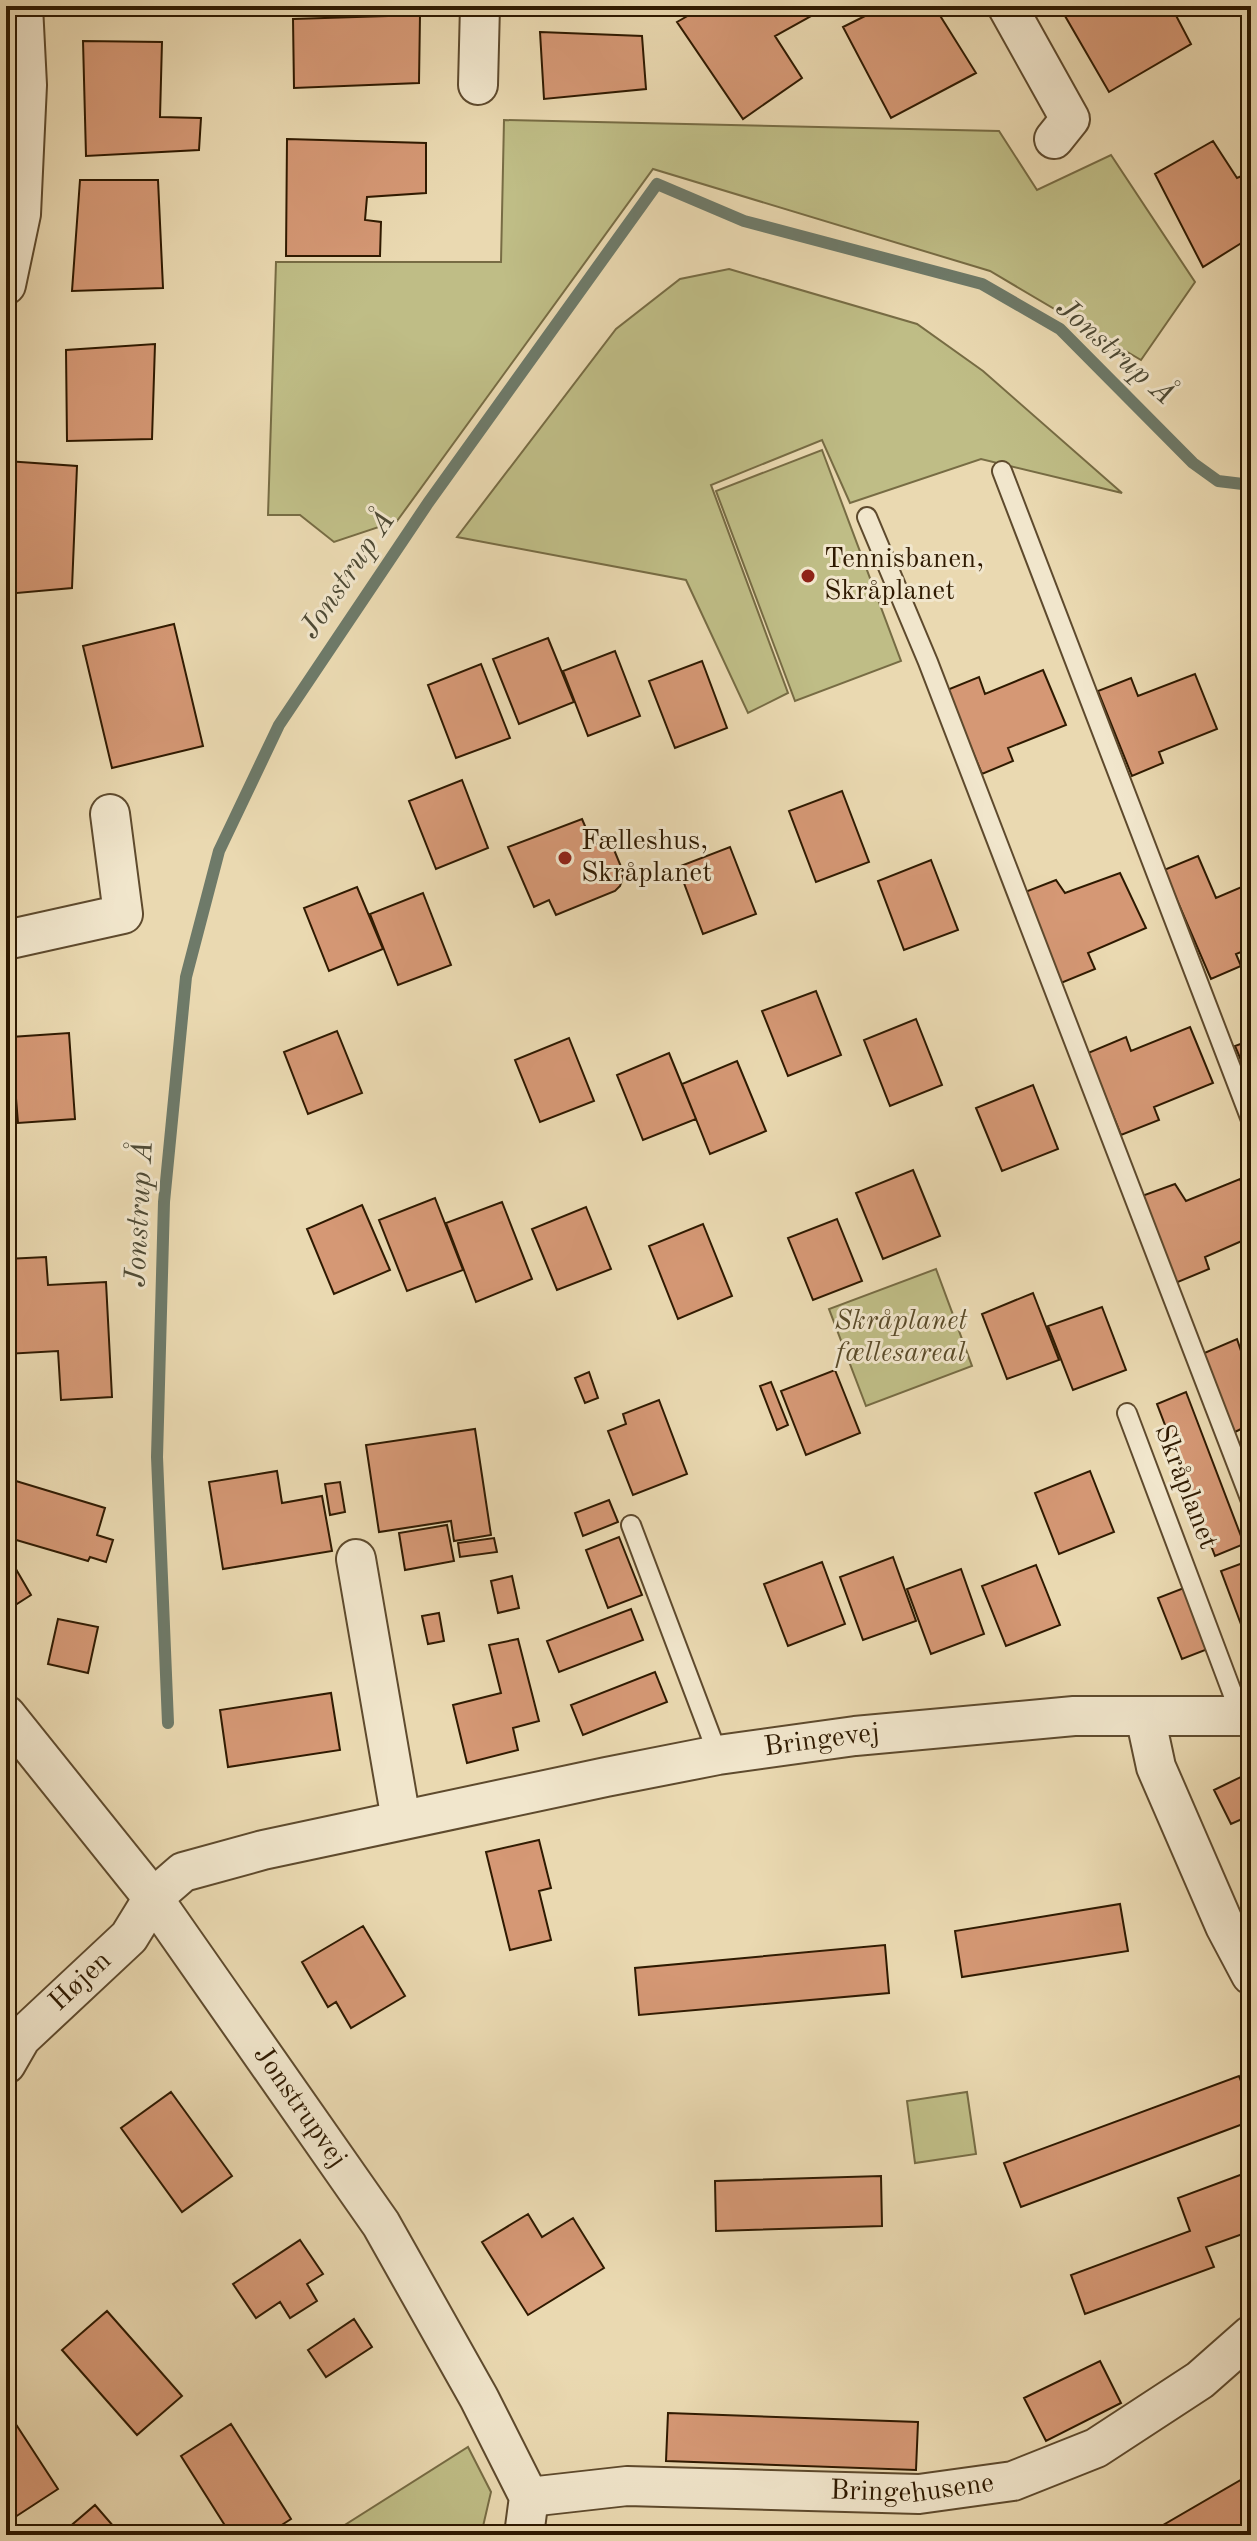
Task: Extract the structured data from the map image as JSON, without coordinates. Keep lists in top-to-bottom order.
{
  "streets": {
    "street": [
      "Bringevej",
      "Højen",
      "Jonstrupvej",
      "Bringehusene"
    ],
    "lane": ["Skråplanet"]
  },
  "crossings": [
    ["Skråplanet", "Bringevej"],
    ["Bringevej", "Højen"],
    ["Bringevej", "Jonstrupvej"],
    ["Højen", "Jonstrupvej"],
    ["Jonstrupvej", "Bringehusene"]
  ],
  "water": ["Jonstrup Å"],
  "parks": ["Skråplanet fællesareal"],
  "places": ["Tennisbanen, Skråplanet", "Fælleshus, Skråplanet"]
}
